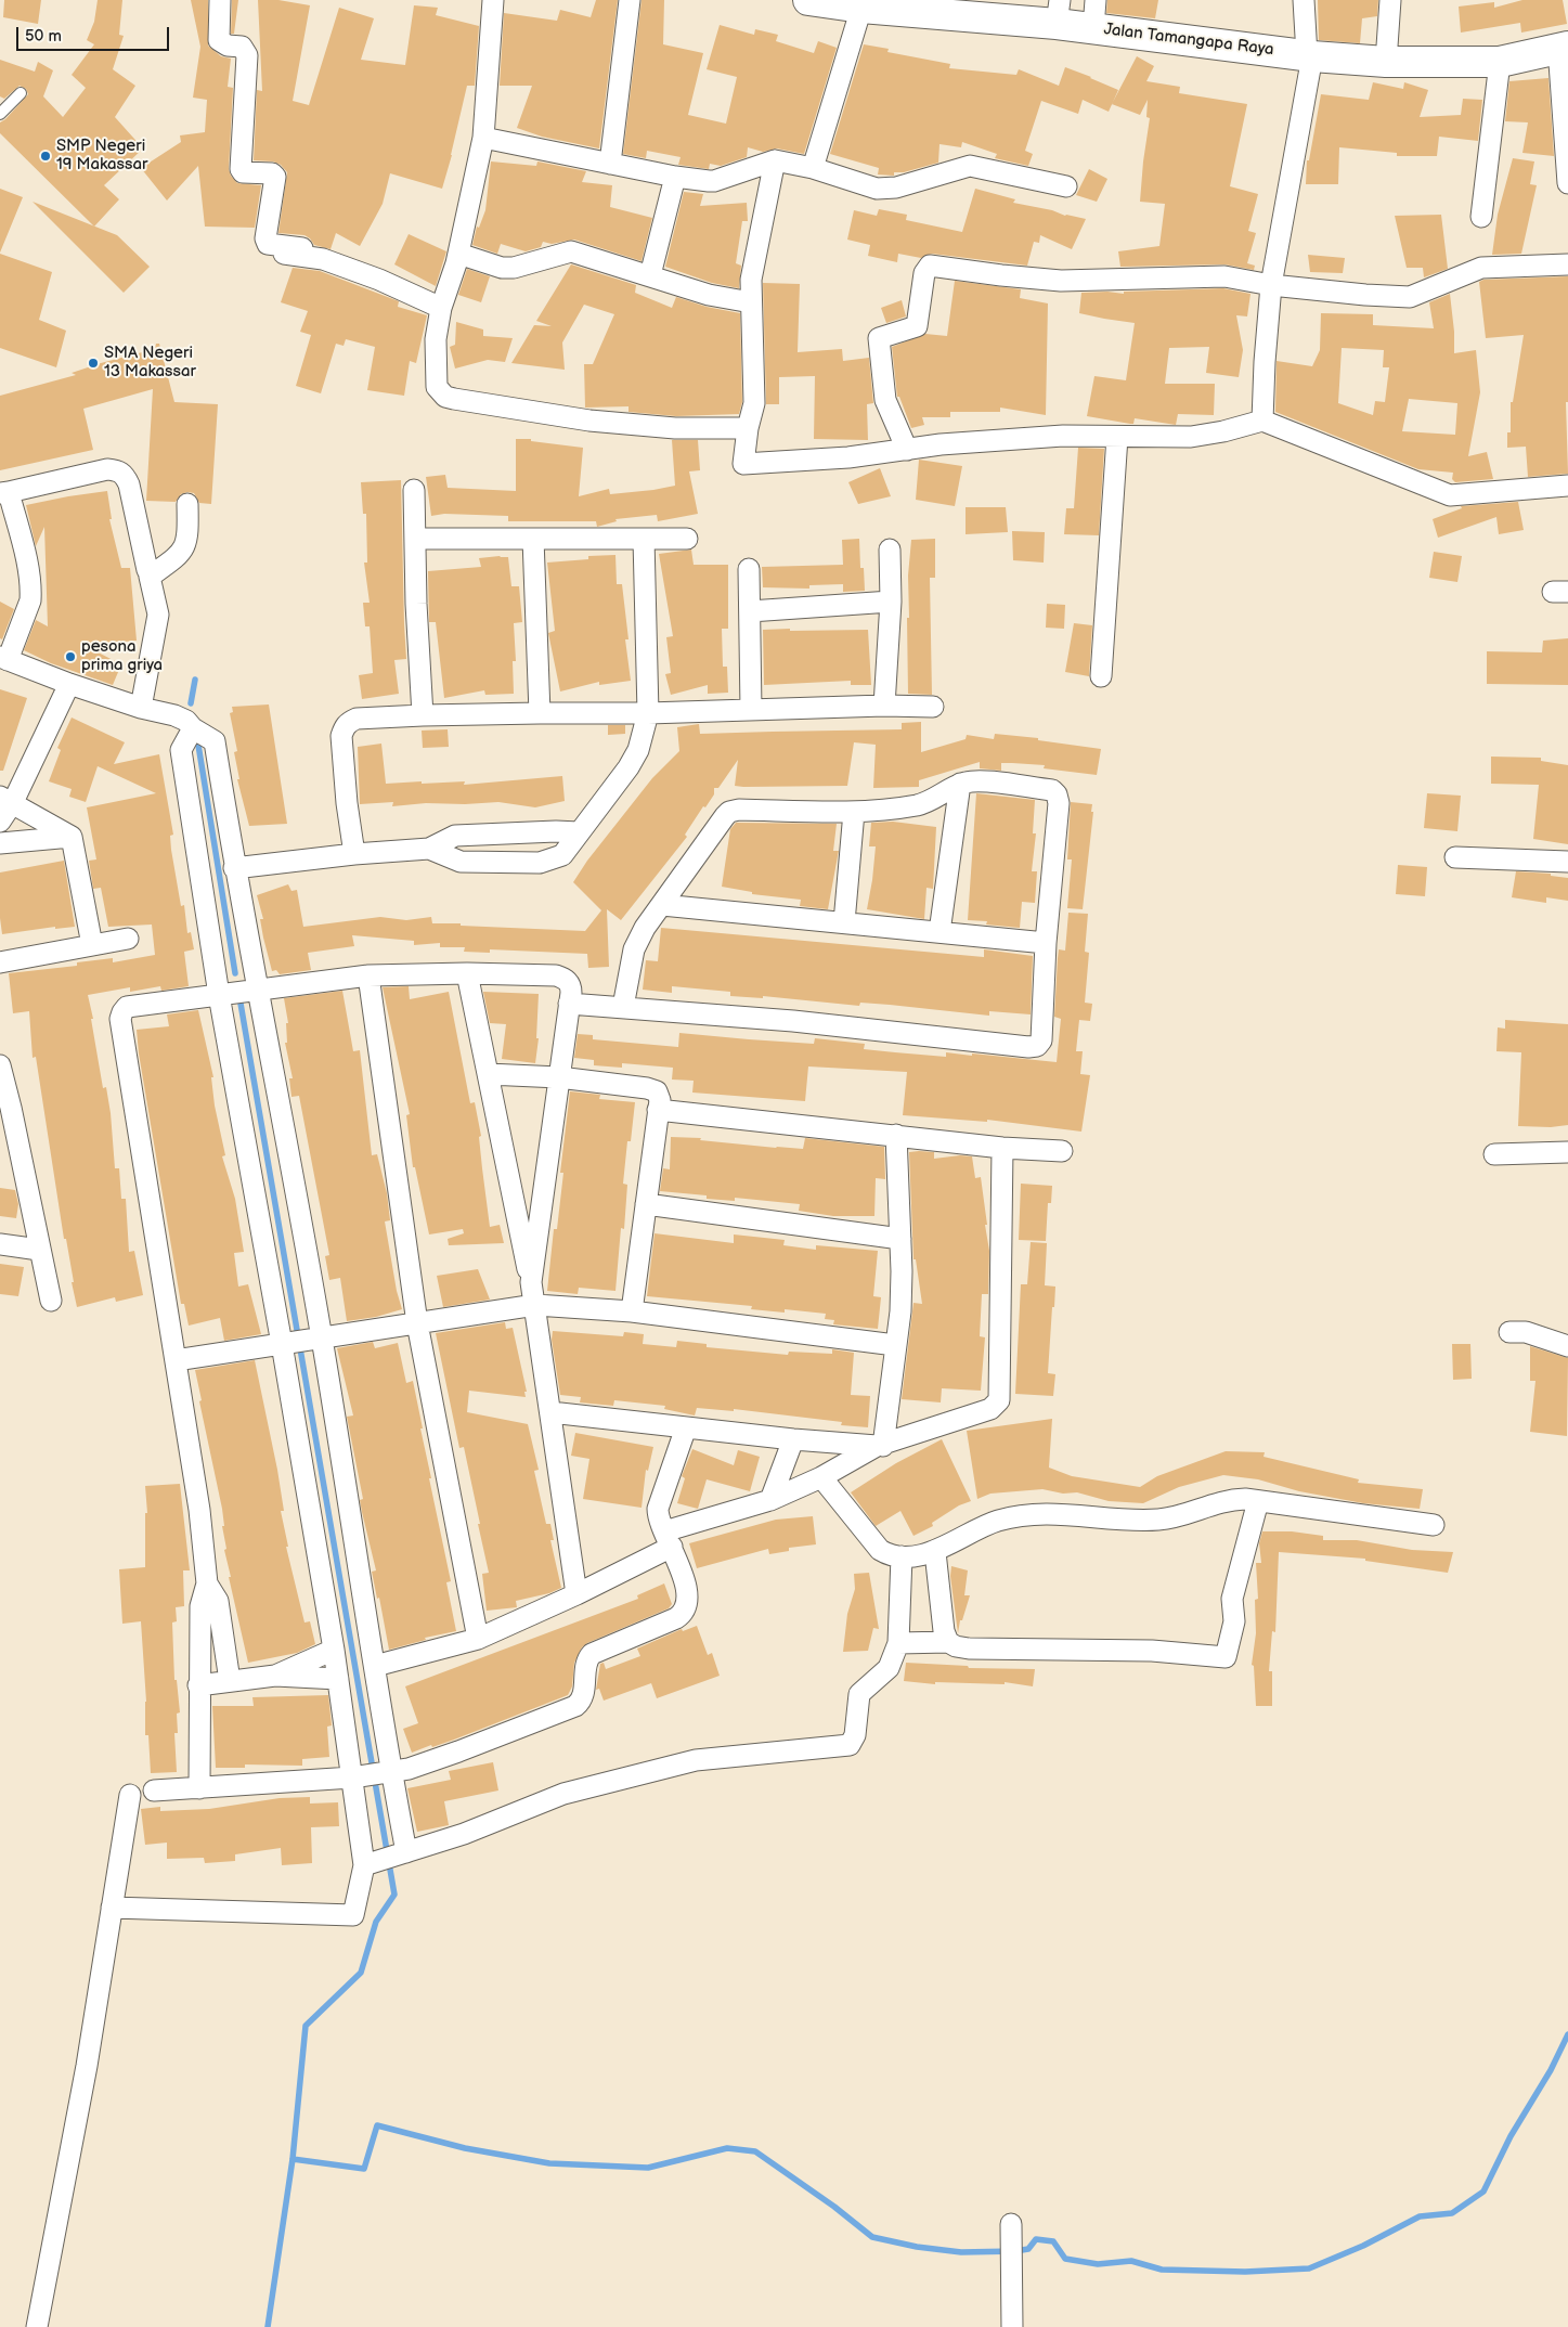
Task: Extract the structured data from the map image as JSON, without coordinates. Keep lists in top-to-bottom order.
{
  "streets": {
    "main road": ["Jalan Tamangapa Raya"]
  },
  "places": ["SMP Negeri 19 Makassar", "SMA Negeri 13 Makassar", "pesona prima griya"],
  "scale_bar": "50 m"
}
